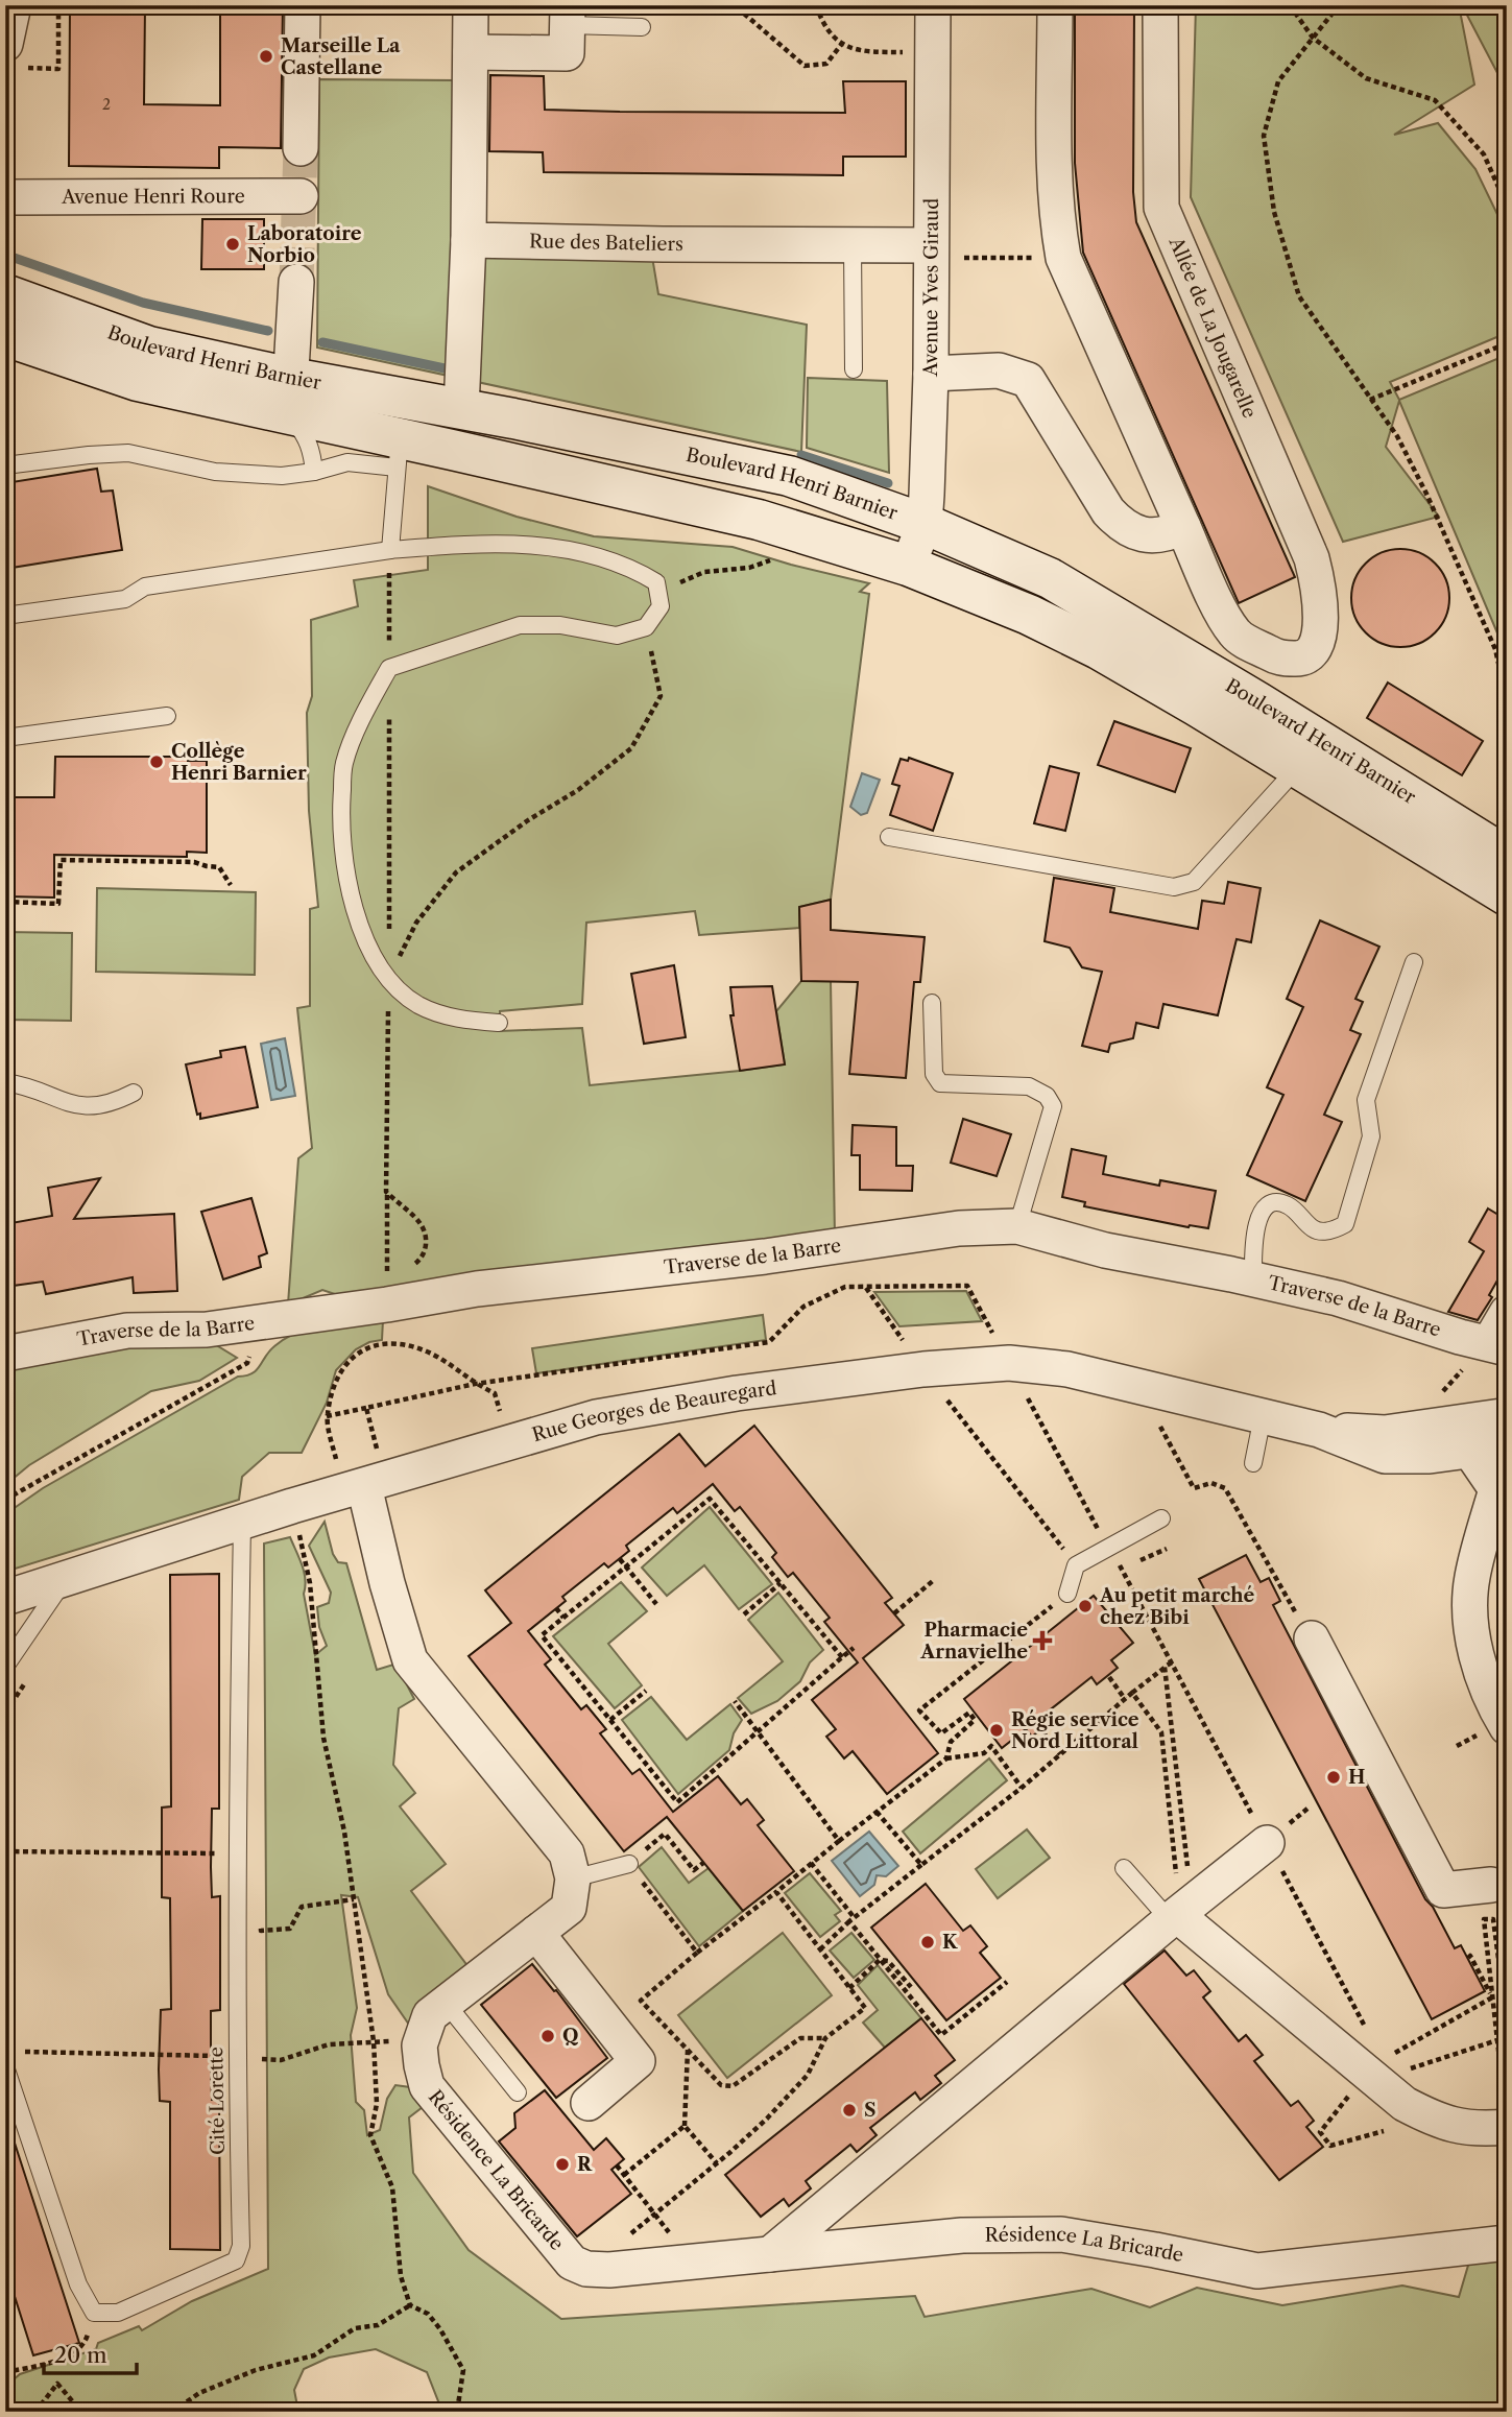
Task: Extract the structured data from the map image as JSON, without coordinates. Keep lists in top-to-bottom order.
{
  "streets": {
    "main road": ["Boulevard Henri Barnier"],
    "street": [
      "Avenue Henri Roure",
      "Rue des Bateliers",
      "Avenue Yves Giraud",
      "Allée de La Jougarelle",
      "Traverse de la Barre",
      "Rue Georges de Beauregard",
      "Résidence La Bricarde"
    ],
    "lane": ["Cité Lorette"]
  },
  "crossings": [
    ["Rue des Bateliers", "Avenue Yves Giraud"],
    ["Avenue Yves Giraud", "Boulevard Henri Barnier"],
    ["Rue Georges de Beauregard", "Cité Lorette"]
  ],
  "places": {
    "other": [
      "Marseille La Castellane",
      "Laboratoire Norbio",
      "Collège Henri Barnier",
      "Au petit marché chez Bibi",
      "Régie service Nord Littoral",
      "H",
      "K",
      "Q",
      "S",
      "R"
    ],
    "health": ["Pharmacie Arnavielhe"]
  },
  "house_numbers": ["2"],
  "scale_bar": "20 m"
}
